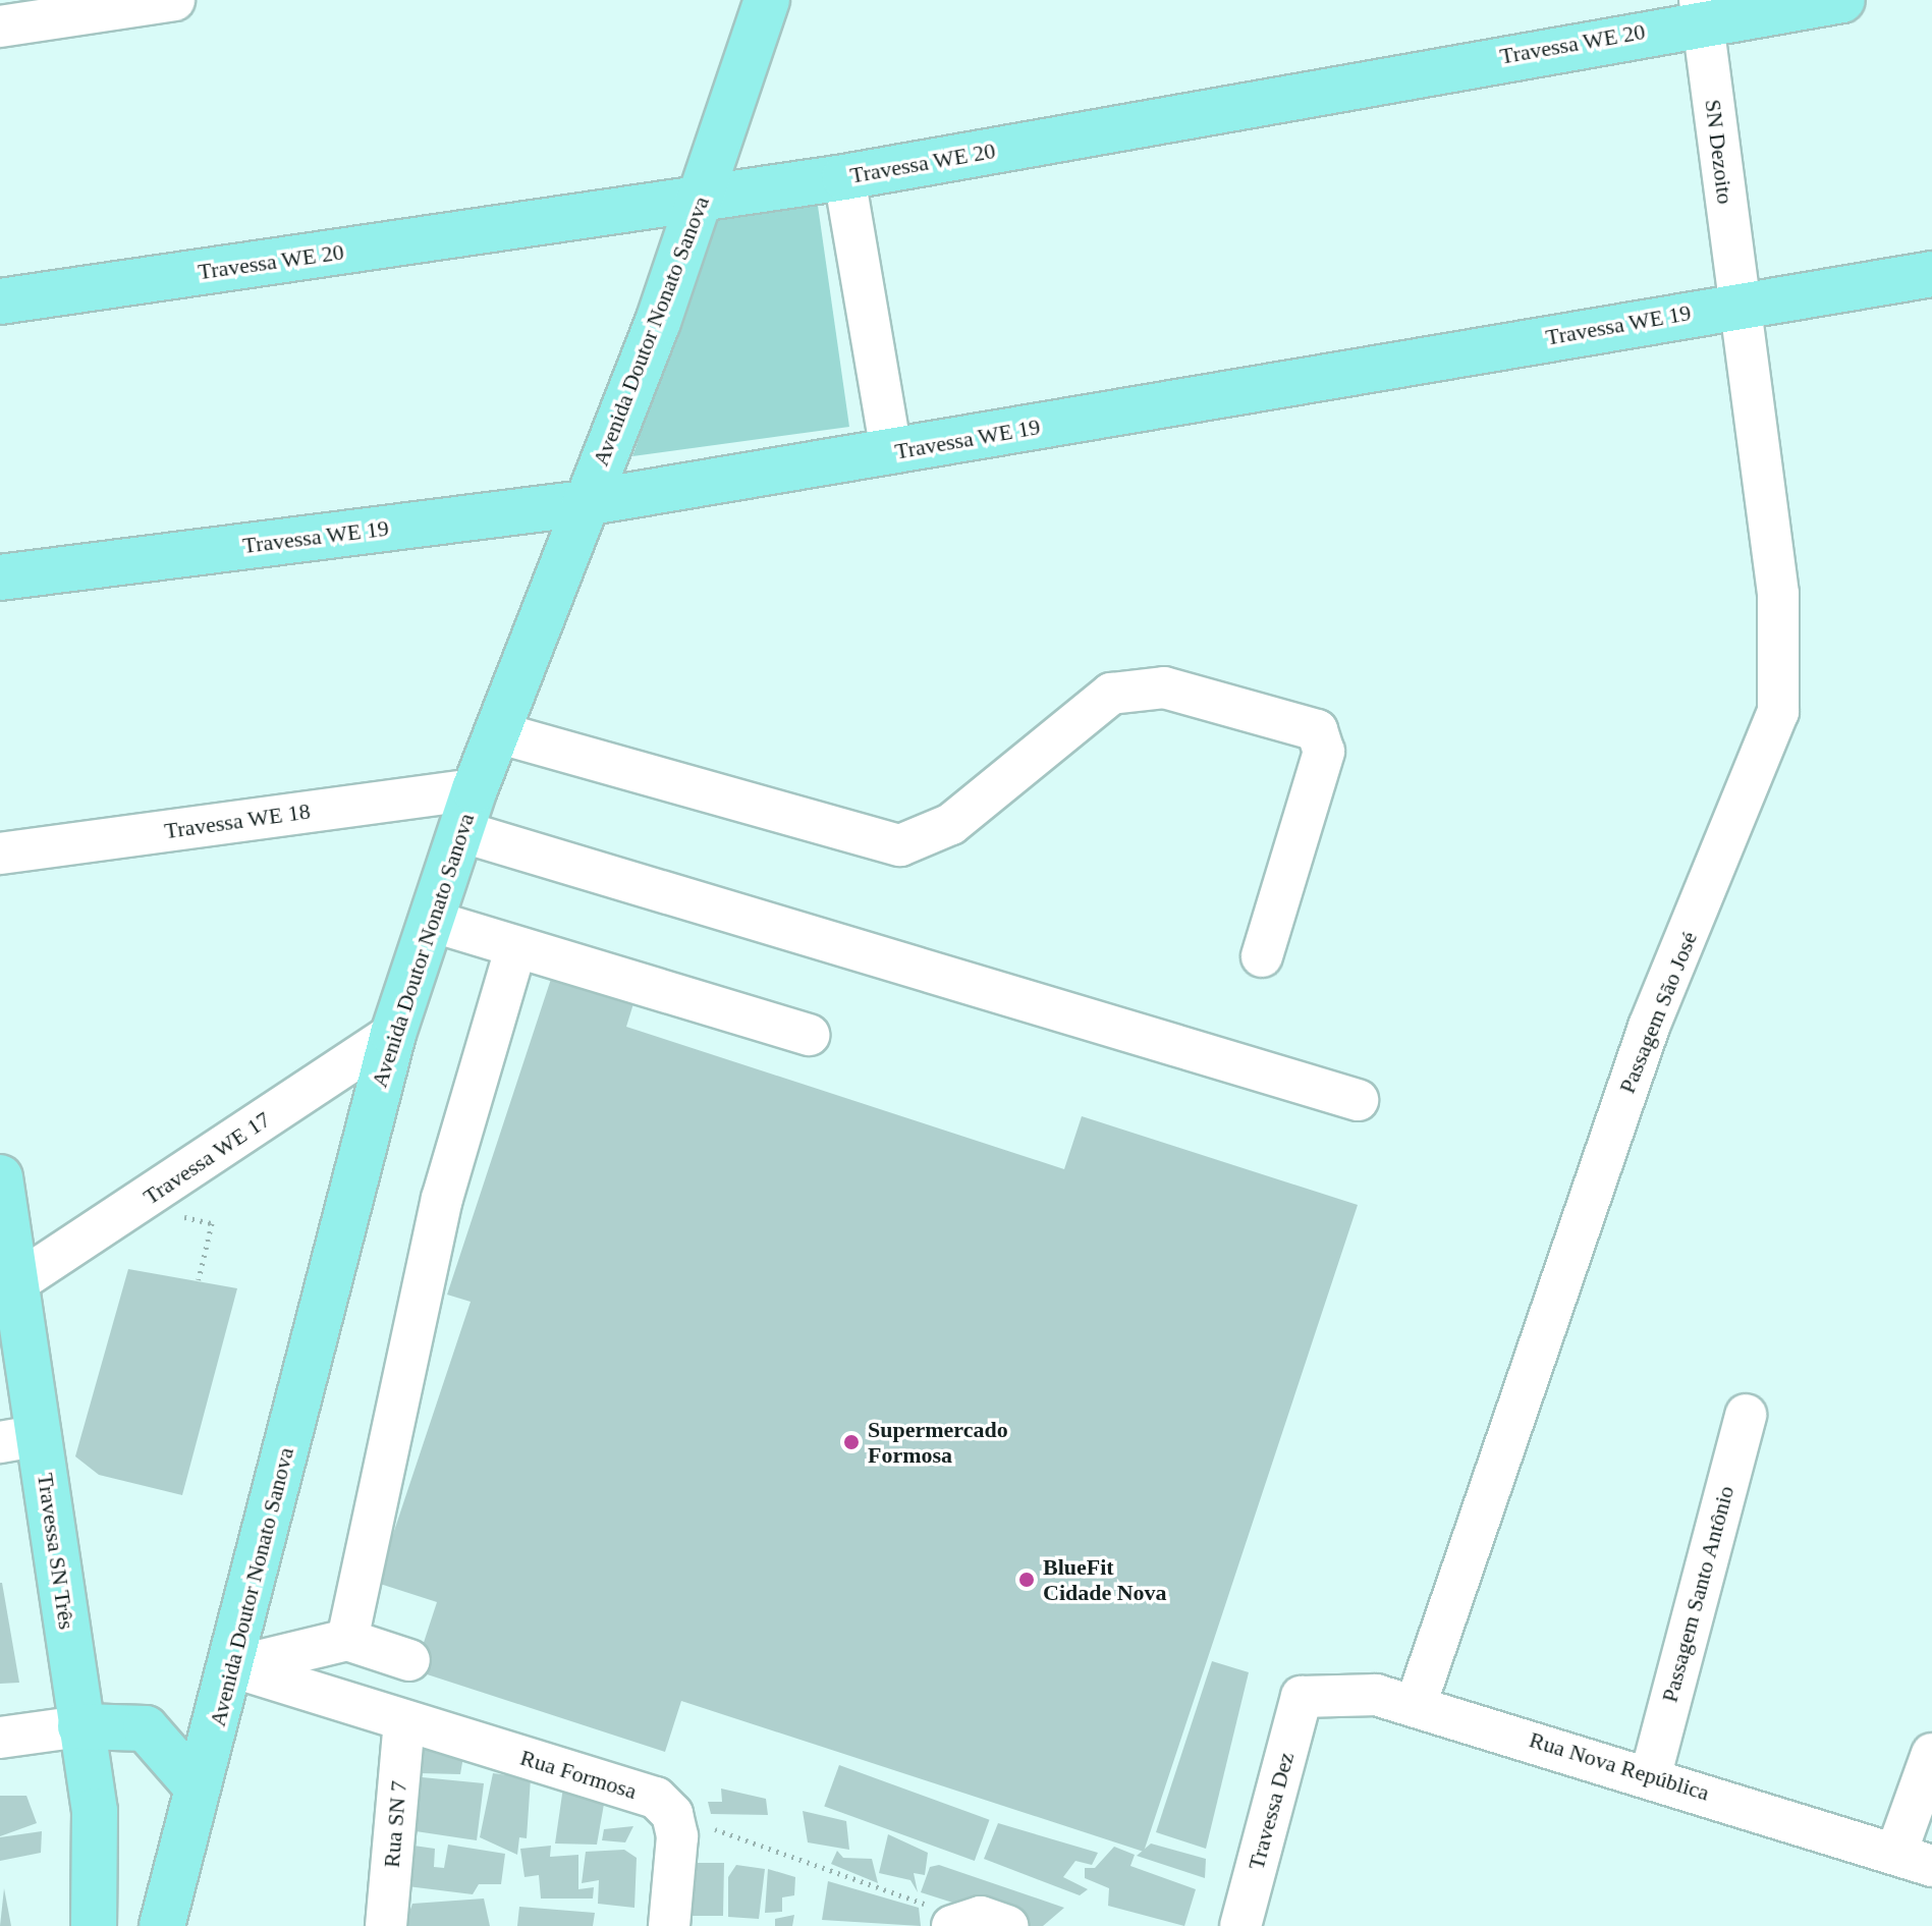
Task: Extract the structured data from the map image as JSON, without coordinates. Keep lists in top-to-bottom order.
{
  "streets": {
    "main road": [
      "Travessa WE 20",
      "Travessa WE 19",
      "Avenida Doutor Nonato Sanova",
      "Travessa SN Três"
    ],
    "street": [
      "SN Dezoito",
      "Travessa WE 18",
      "Passagem São José",
      "Travessa WE 17",
      "Passagem Santo Antônio",
      "Rua Nova República",
      "Rua Formosa",
      "Travessa Dez",
      "Rua SN 7"
    ]
  },
  "crossings": [
    ["Travessa WE 20", "SN Dezoito"],
    ["Travessa WE 20", "Avenida Doutor Nonato Sanova"],
    ["SN Dezoito", "Travessa WE 19"],
    ["SN Dezoito", "Passagem São José"],
    ["Travessa WE 19", "Avenida Doutor Nonato Sanova"],
    ["Travessa WE 19", "Passagem São José"],
    ["Avenida Doutor Nonato Sanova", "Travessa WE 18"],
    ["Avenida Doutor Nonato Sanova", "Travessa WE 17"],
    ["Avenida Doutor Nonato Sanova", "Rua Formosa"],
    ["Passagem São José", "Rua Nova República"],
    ["Travessa WE 17", "Travessa SN Três"],
    ["Passagem Santo Antônio", "Rua Nova República"],
    ["Rua Nova República", "Travessa Dez"],
    ["Rua Formosa", "Rua SN 7"]
  ],
  "places": ["Supermercado Formosa", "BlueFit Cidade Nova"]
}
